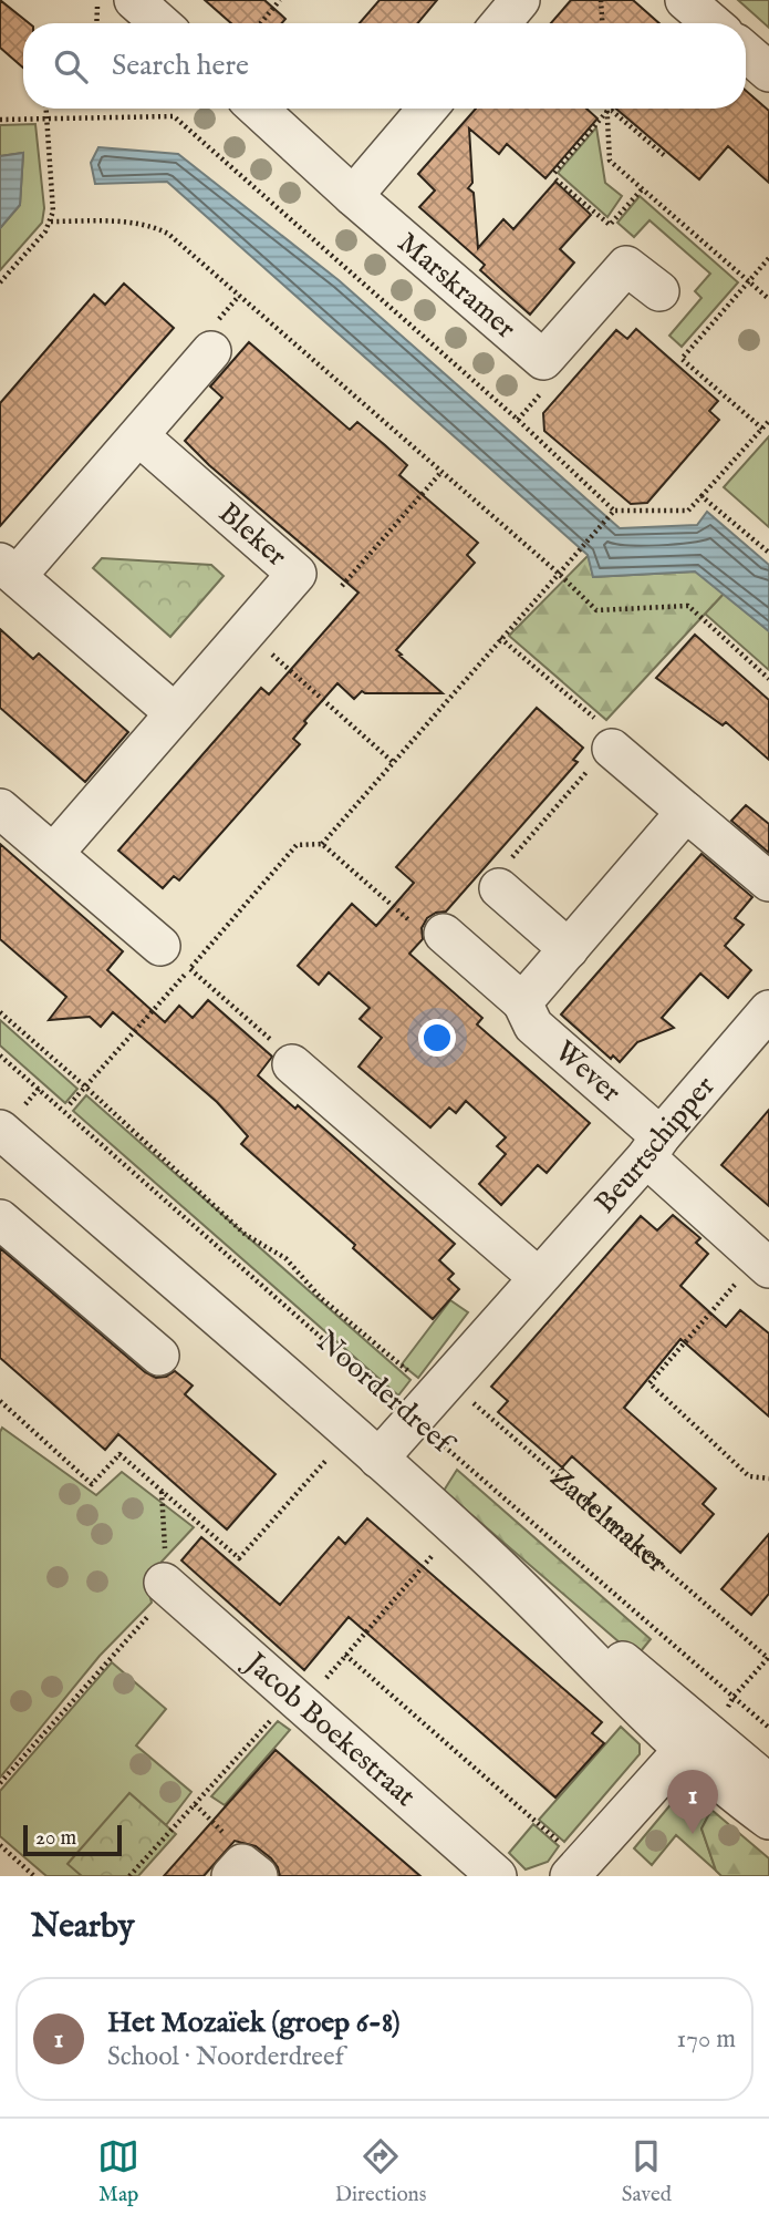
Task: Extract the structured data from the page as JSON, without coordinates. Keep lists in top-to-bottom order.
{
  "streets": {
    "street": [
      "Marskramer",
      "Bleker",
      "Wever",
      "Beurtschipper",
      "Noorderdreef",
      "Jacob Boekestraat"
    ],
    "path": ["Zadelmaker"]
  },
  "crossings": [
    ["Wever", "Beurtschipper"],
    ["Beurtschipper", "Noorderdreef"],
    ["Beurtschipper", "Zadelmaker"],
    ["Noorderdreef", "Zadelmaker"]
  ],
  "scale_bar": "20 m",
  "page": {
    "search": "Search here",
    "pins": "1",
    "scale": "20 m",
    "heading": "Nearby",
    "list": [
      {
        "mark": "1",
        "name": "Het Mozaïek (groep 6-8)",
        "note": "School · Noorderdreef",
        "value": "170 m"
      }
    ],
    "nav": ["Map", "Directions", "Saved"]
  }
}
